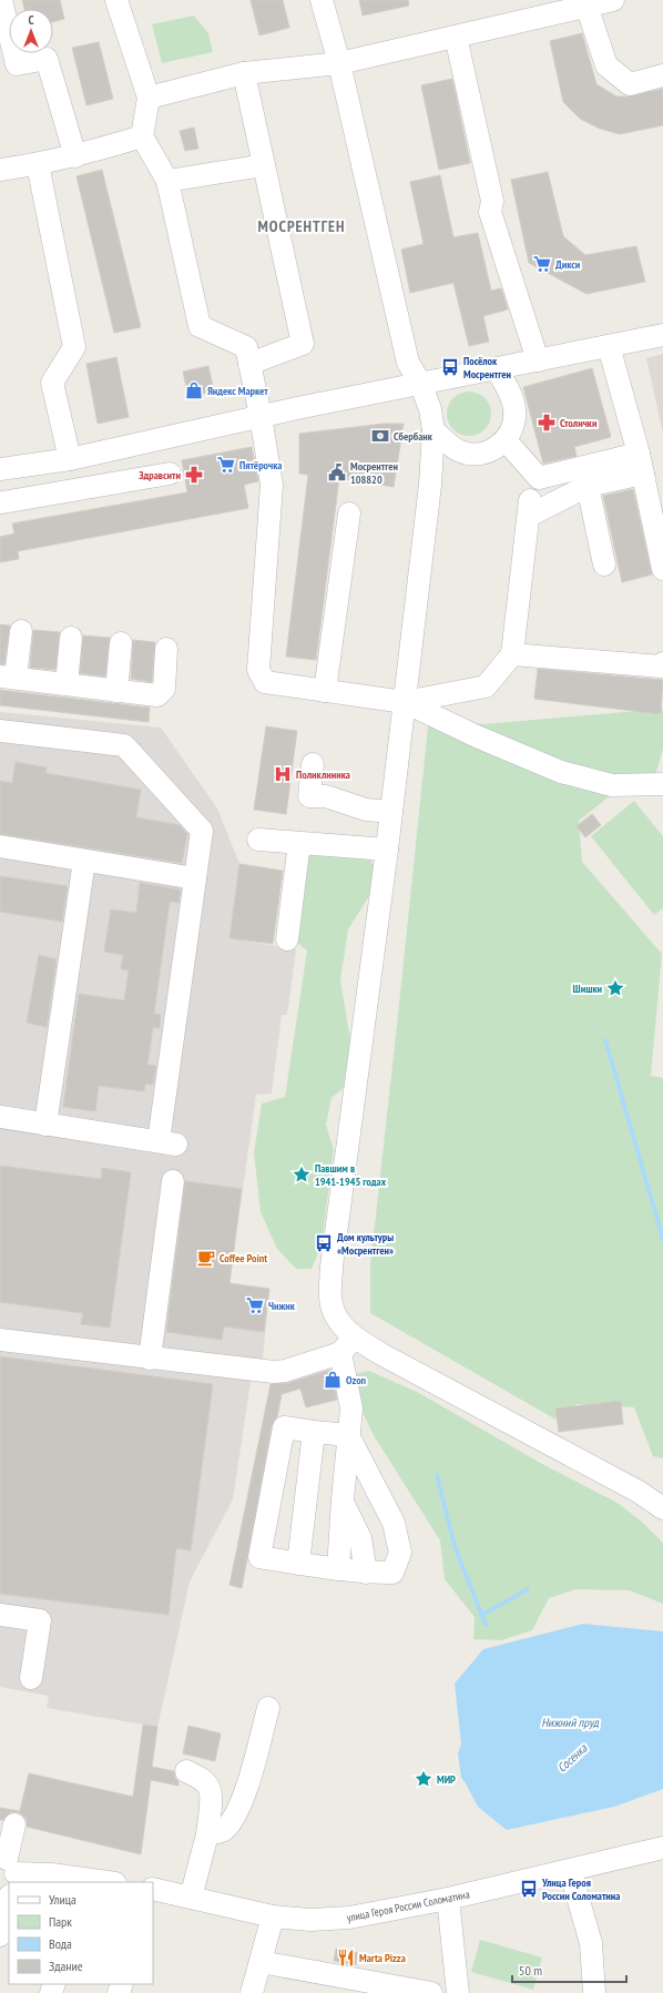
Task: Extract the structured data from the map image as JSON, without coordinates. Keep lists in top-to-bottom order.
{
  "streets": {
    "street": ["улица Героя России Соломатина"]
  },
  "districts": ["МОСРЕНТГЕН"],
  "water": ["Нижний пруд", "Сосенка"],
  "places": {
    "supermarket": ["Дикси", "Пятёрочка", "Чижик"],
    "bus stop": ["Посёлок Мосрентген", "Дом культуры «Мосрентген»", "Улица Героя России Соломатина"],
    "shop": ["Яндекс Маркет", "Ozon"],
    "pharmacy": ["Столички", "Здравсити"],
    "bank": ["Сбербанк"],
    "public building": ["Мосрентген 108820"],
    "hospital": ["Поликлиника"],
    "place": ["Шишки", "Павшим в 1941-1945 годах", "МИР"],
    "cafe": ["Coffee Point"],
    "restaurant": ["Marta Pizza"]
  },
  "legend": [
    "Улица",
    "Парк",
    "Вода",
    "Здание"
  ],
  "scale_bar": "50 m",
  "north": "top"
}
